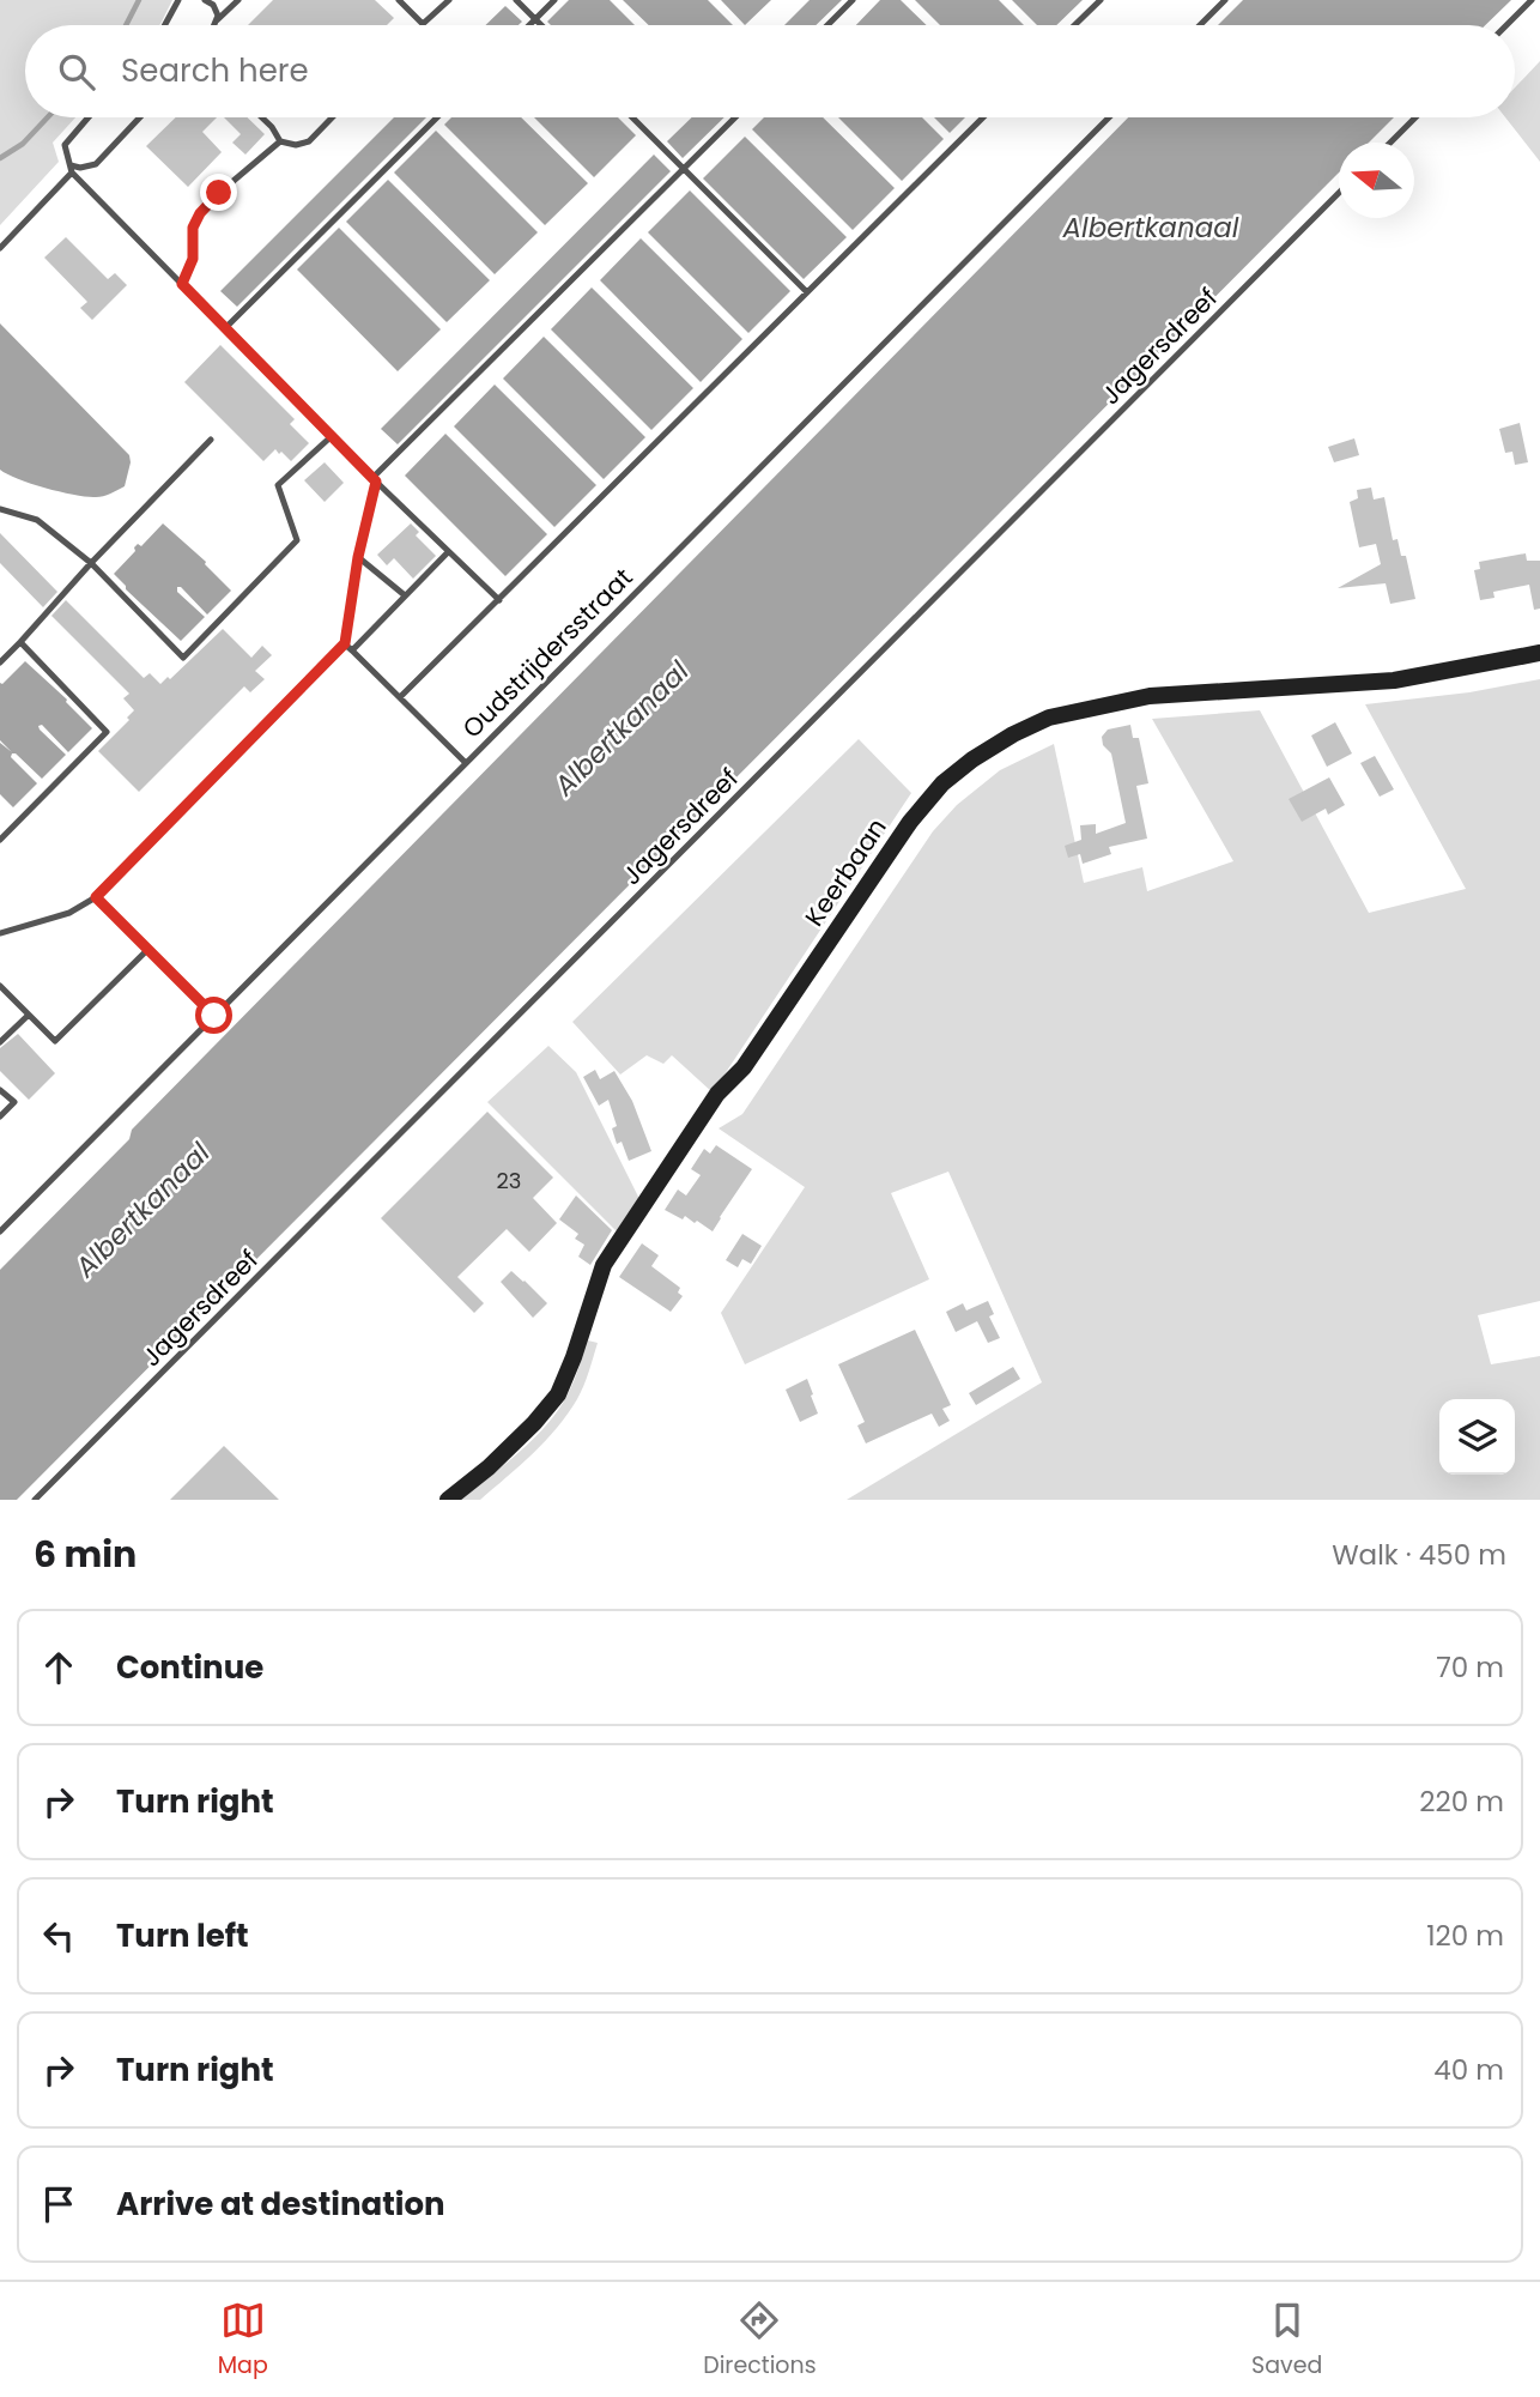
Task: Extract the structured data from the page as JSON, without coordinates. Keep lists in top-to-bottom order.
{
  "streets": {
    "street": ["Keerbaan"],
    "lane": ["Jagersdreef", "Oudstrijdersstraat"]
  },
  "water": ["Albertkanaal"],
  "house_numbers": ["23"],
  "north": "left",
  "page": {
    "search": "Search here",
    "heading": ["6 min", "Walk · 450 m"],
    "list": [
      ["Continue", "70 m"],
      ["Turn right", "220 m"],
      ["Turn left", "120 m"],
      ["Turn right", "40 m"],
      "Arrive at destination"
    ],
    "nav": ["Map", "Directions", "Saved"]
  }
}
